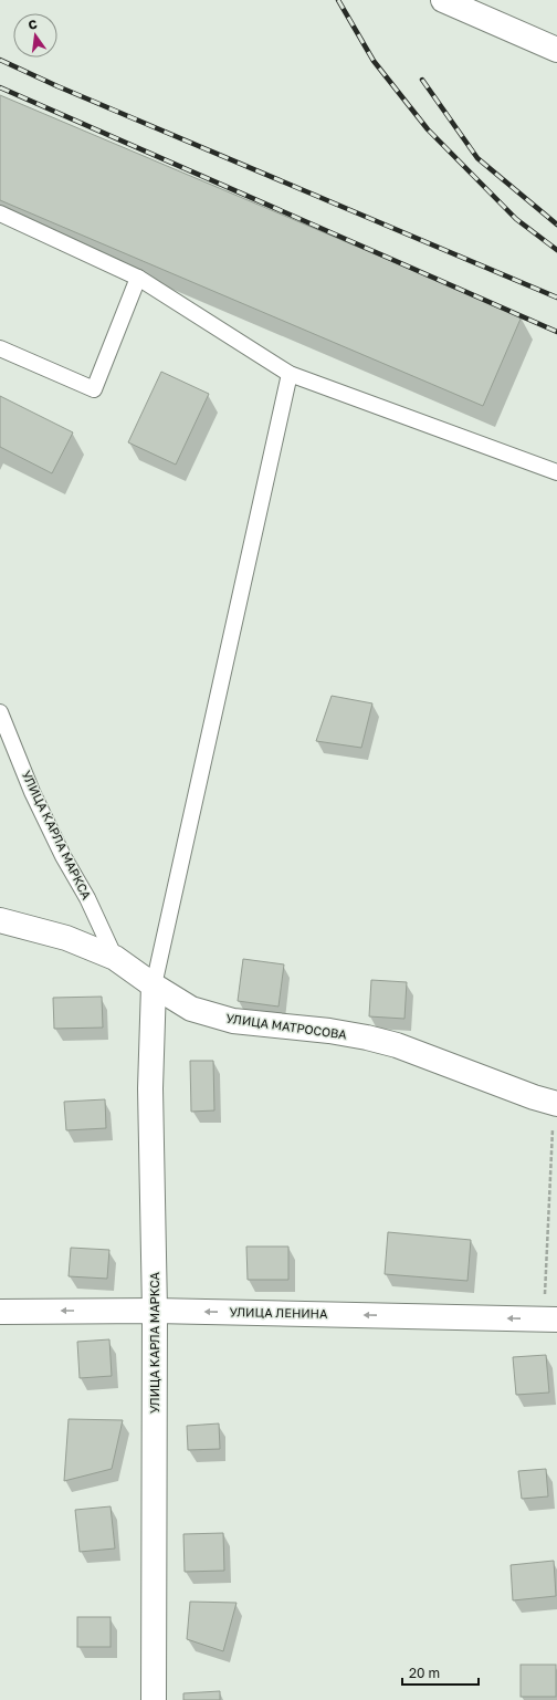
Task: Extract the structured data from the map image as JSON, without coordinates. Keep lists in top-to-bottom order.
{
  "streets": {
    "street": ["УЛИЦА КАРЛА МАРКСА", "УЛИЦА МАТРОСОВА", "УЛИЦА ЛЕНИНА"]
  },
  "crossings": [
    ["УЛИЦА КАРЛА МАРКСА", "УЛИЦА МАТРОСОВА"],
    ["УЛИЦА КАРЛА МАРКСА", "УЛИЦА ЛЕНИНА"]
  ],
  "one_way": ["УЛИЦА ЛЕНИНА"],
  "scale_bar": "20 m",
  "north": "top"
}
